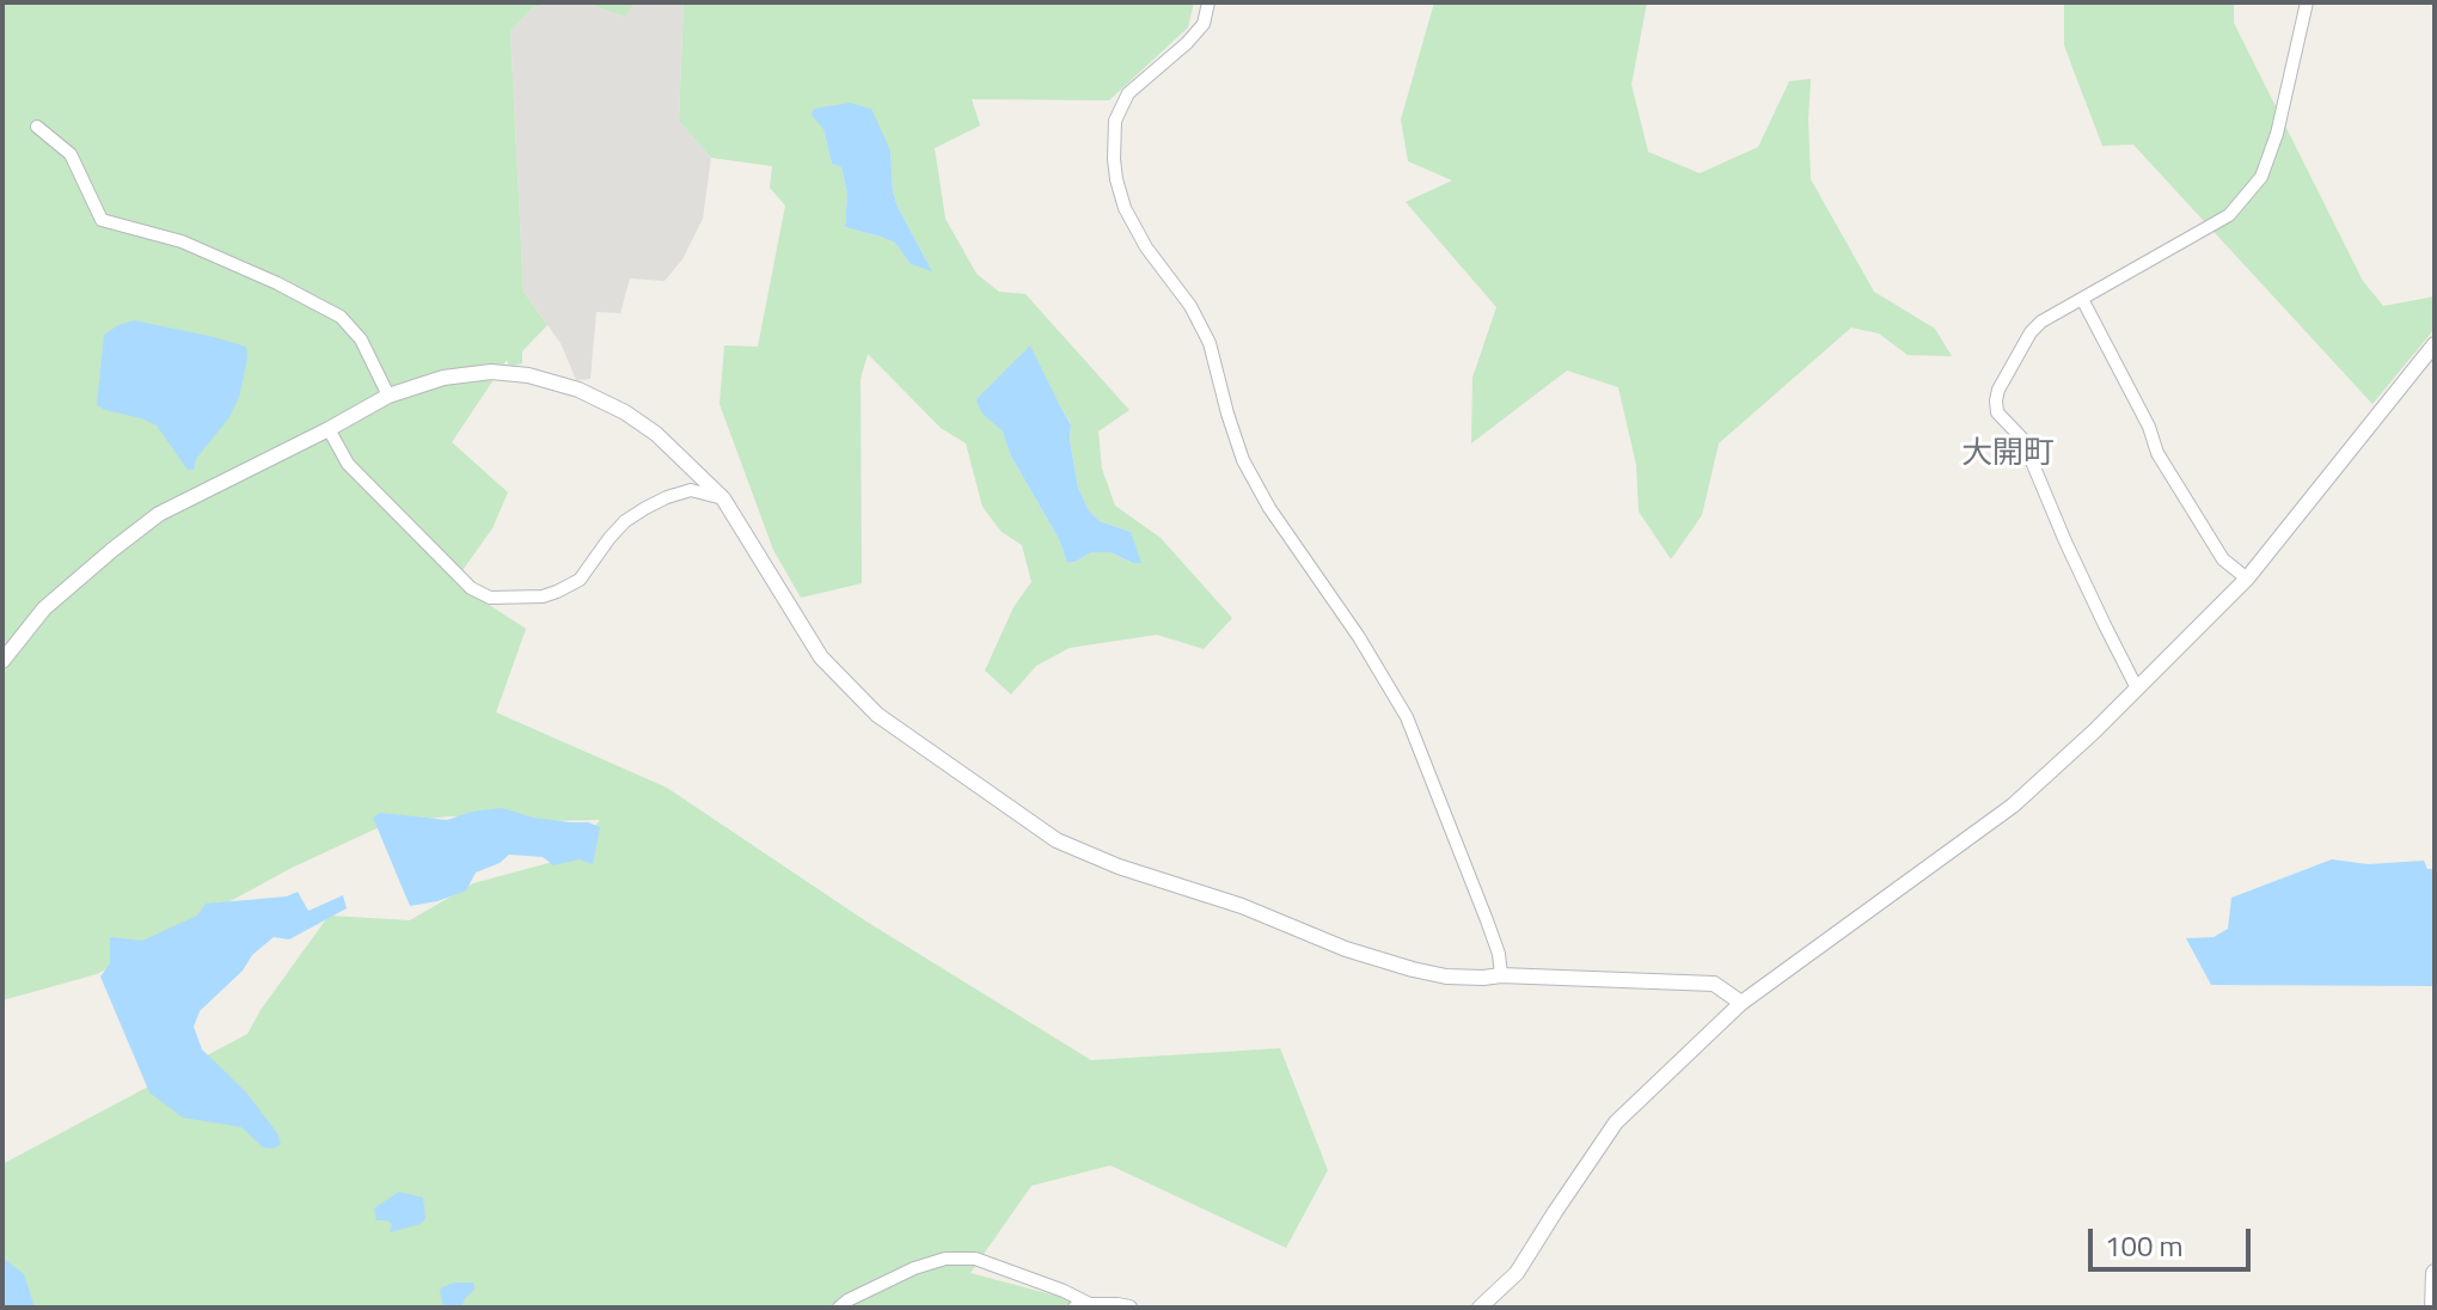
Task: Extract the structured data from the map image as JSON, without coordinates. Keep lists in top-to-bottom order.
{
  "districts": ["大開町"],
  "scale_bar": "100 m"
}
